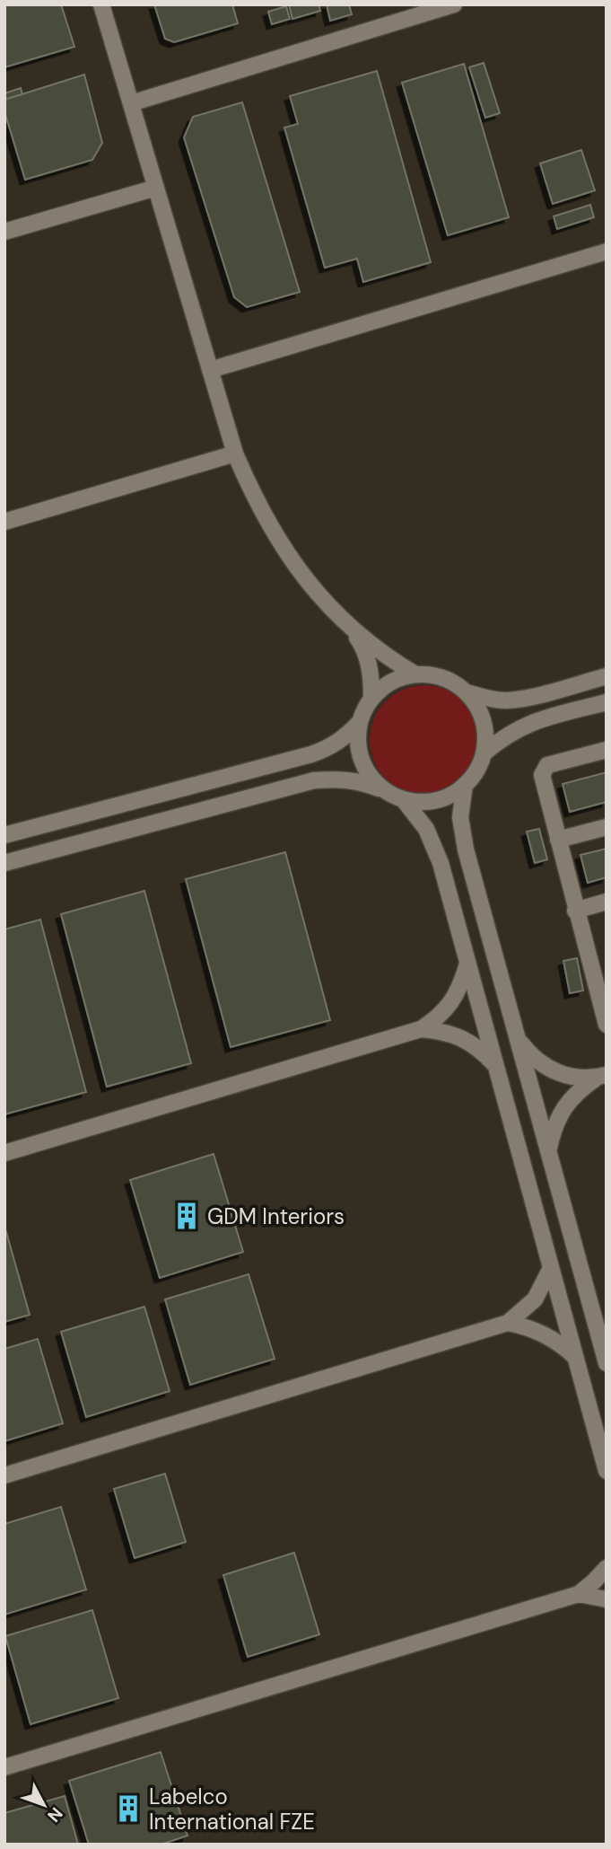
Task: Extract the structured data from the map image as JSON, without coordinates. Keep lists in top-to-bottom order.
{
  "places": {
    "building": ["GDM Interiors", "Labelco International FZE"]
  },
  "north": "bottom right"
}
